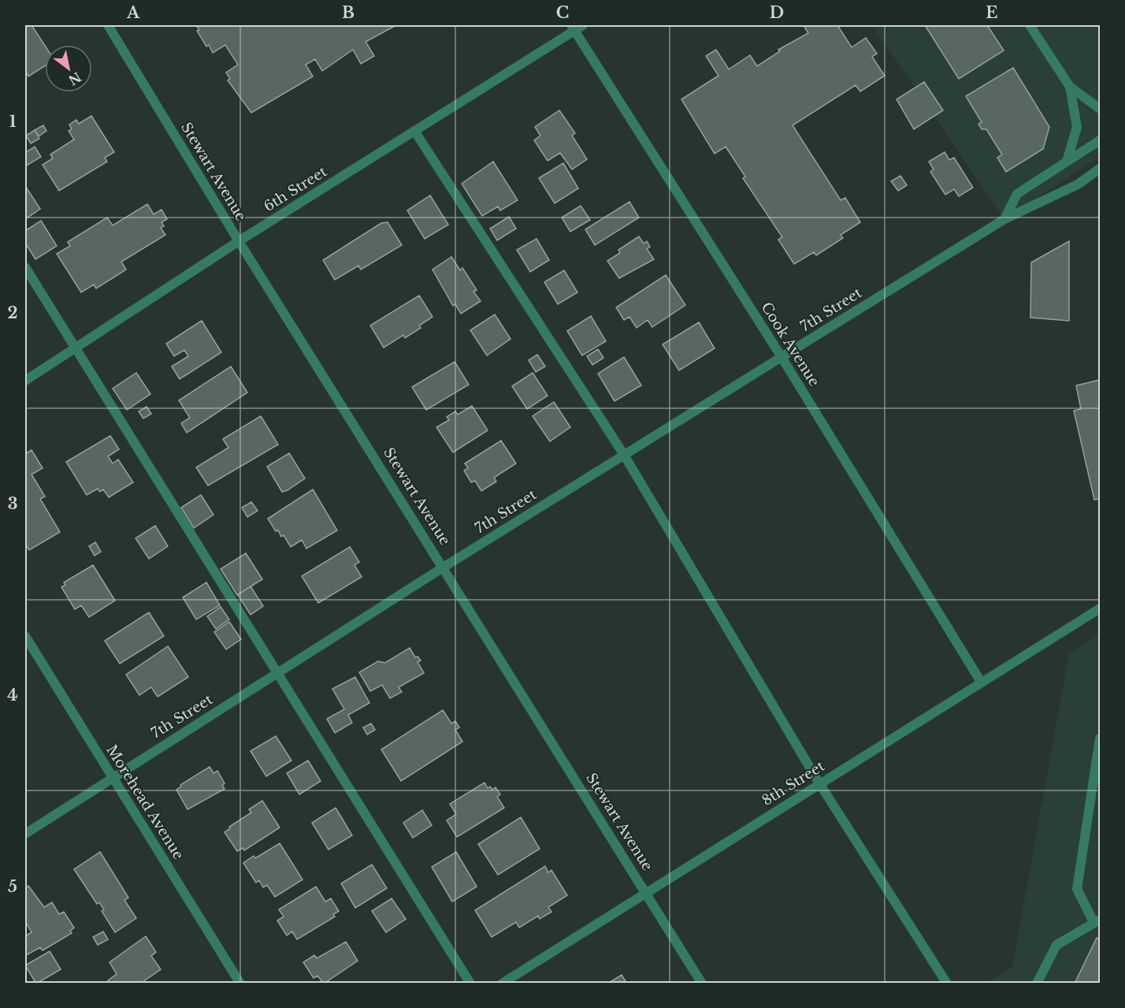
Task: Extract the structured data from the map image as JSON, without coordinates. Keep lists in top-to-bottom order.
{
  "streets": {
    "street": [
      "Stewart Avenue",
      "6th Street",
      "7th Street",
      "Cook Avenue",
      "8th Street",
      "Morehead Avenue"
    ]
  },
  "crossings": [
    ["Stewart Avenue", "6th Street"],
    ["Stewart Avenue", "7th Street"],
    ["Stewart Avenue", "8th Street"],
    ["6th Street", "Cook Avenue"],
    ["7th Street", "Cook Avenue"],
    ["7th Street", "Morehead Avenue"],
    ["Cook Avenue", "8th Street"]
  ],
  "north": "bottom right",
  "grid": {
    "columns": [
      "A",
      "B",
      "C",
      "D",
      "E"
    ],
    "rows": [
      "1",
      "2",
      "3",
      "4",
      "5"
    ]
  }
}
